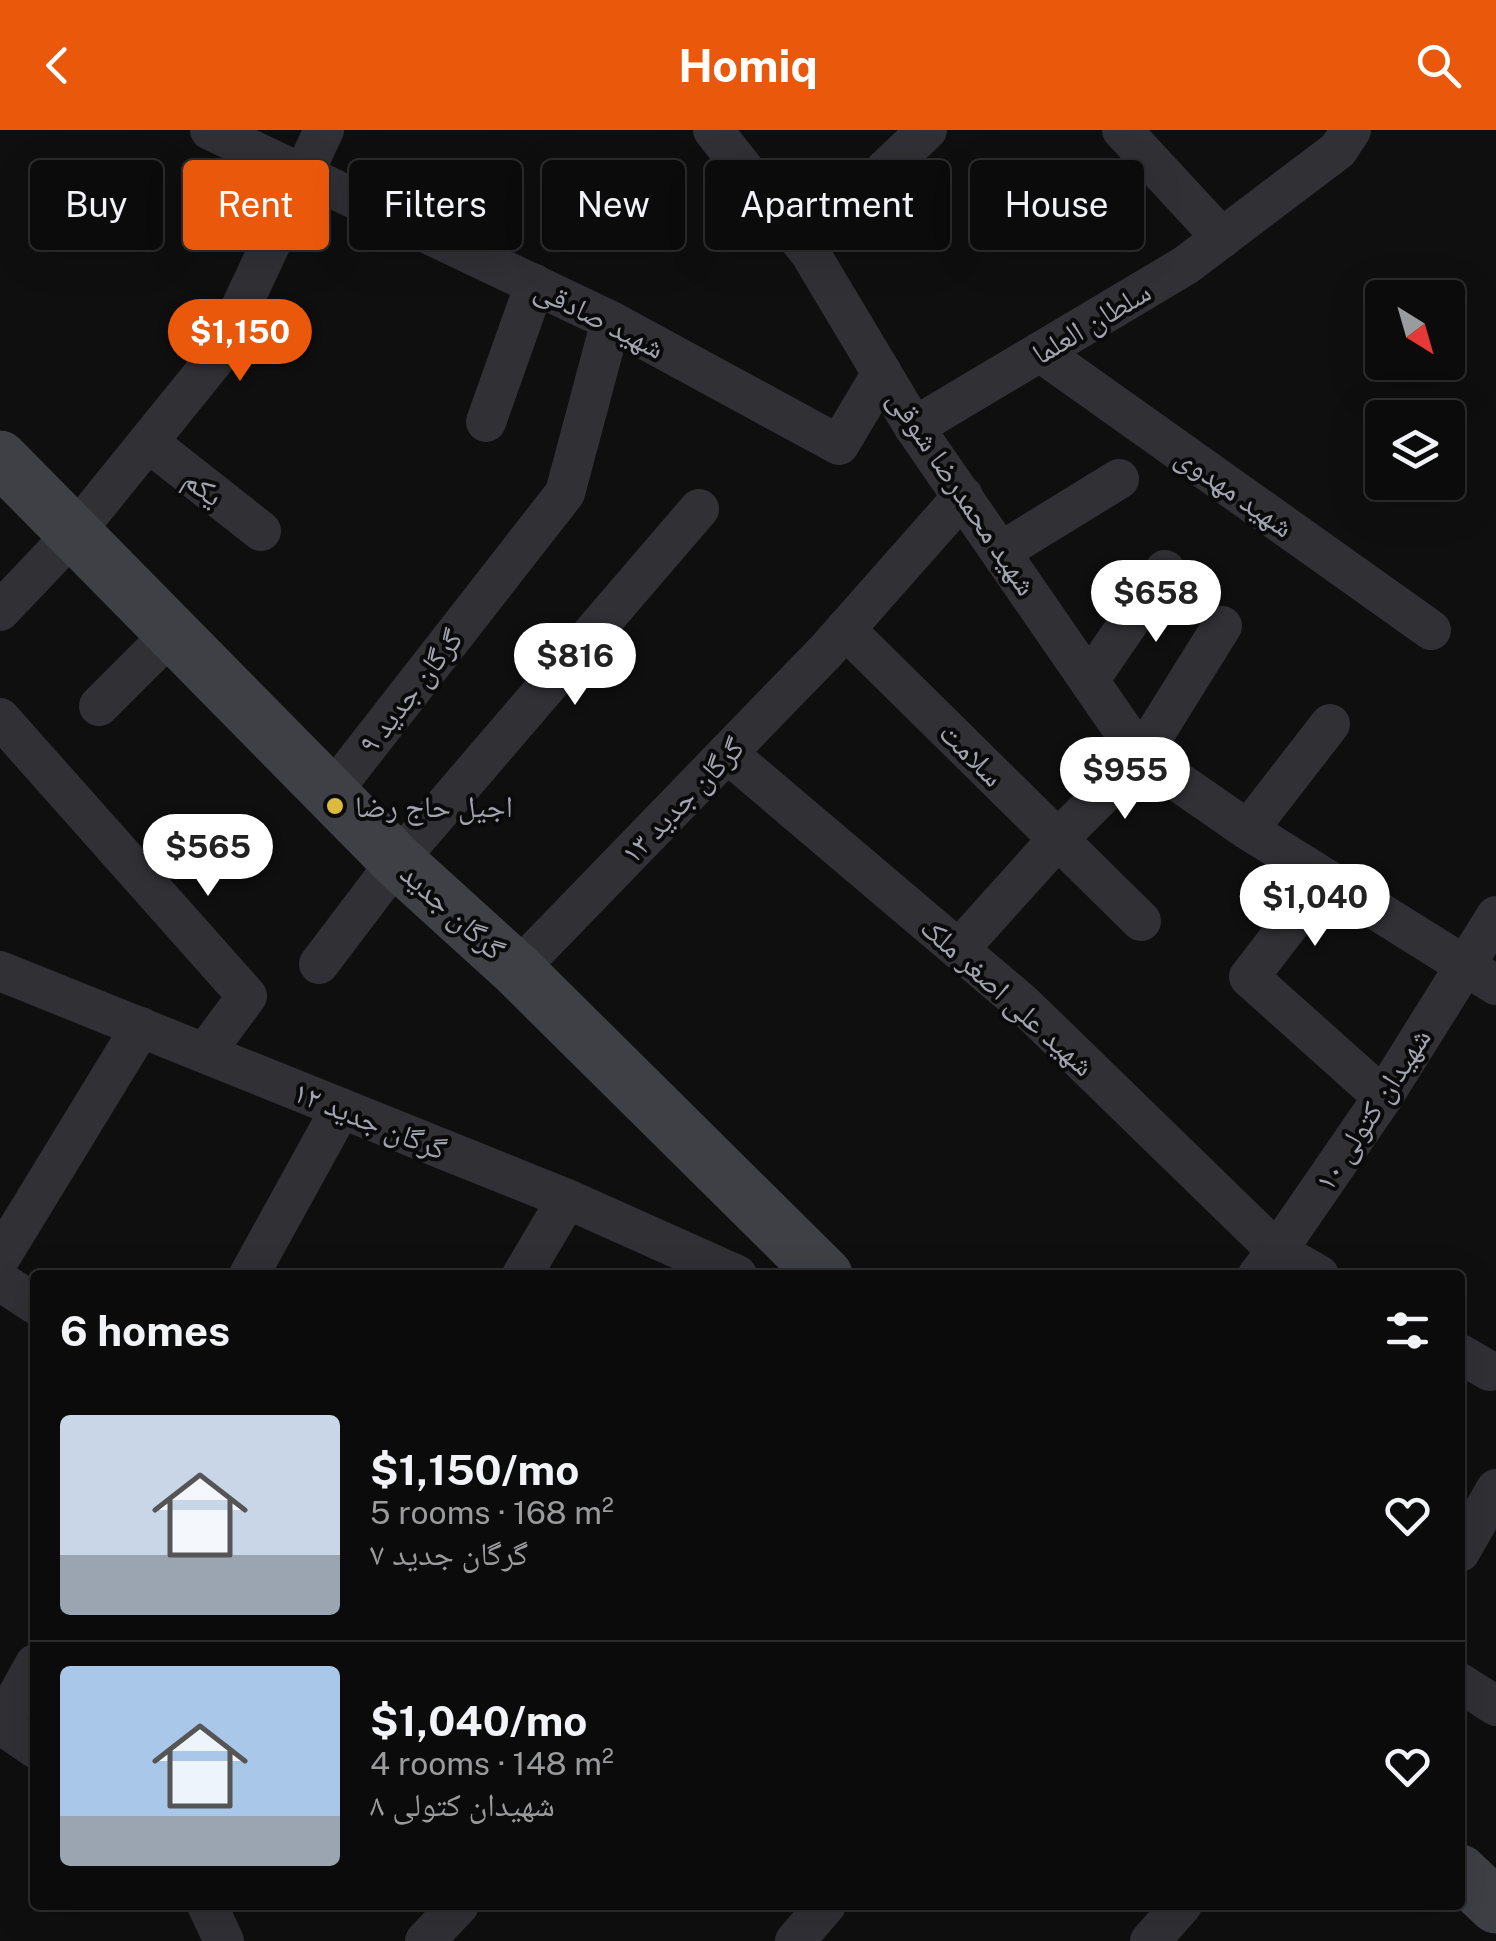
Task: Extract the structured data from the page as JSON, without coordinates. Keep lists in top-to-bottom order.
{
  "streets": {
    "main road": ["گرگان جدید"],
    "street": [
      "شهید صادقی",
      "سلطان العلما",
      "یکم",
      "شهید مهدوی",
      "شهید محمدرضا شوقی",
      "گرگان جدید ۹",
      "سلامت",
      "گرگان جدید ۱۳",
      "شهید علی اصغر ملک",
      "۱۰ شهیدان کتولی",
      "گرگان جدید ۱۲"
    ]
  },
  "crossings": [
    ["شهید صادقی", "شهید محمدرضا شوقی"],
    ["شهید صادقی", "گرگان جدید ۹"],
    ["سلطان العلما", "شهید مهدوی"],
    ["سلطان العلما", "شهید محمدرضا شوقی"],
    ["شهید محمدرضا شوقی", "گرگان جدید ۱۳"],
    ["شهید محمدرضا شوقی", "۱۰ شهیدان کتولی"],
    ["گرگان جدید ۹", "گرگان جدید"],
    ["سلامت", "گرگان جدید ۱۳"],
    ["گرگان جدید ۱۳", "گرگان جدید"],
    ["گرگان جدید ۱۳", "شهید علی اصغر ملک"],
    ["شهید علی اصغر ملک", "۱۰ شهیدان کتولی"]
  ],
  "places": ["اجیل حاج رضا"],
  "north": "bottom right",
  "page": {
    "header": "Homiq",
    "chip": [
      "Buy",
      "Rent",
      "Filters",
      "New",
      "Apartment",
      "House"
    ],
    "price": [
      "$1,150",
      "$658",
      "$816",
      "$955",
      "$565",
      "$1,040"
    ],
    "heading": "6 homes",
    "list": [
      {
        "name": "$1,150/mo",
        "note": "5 rooms · 168 m² · گرگان جدید ۷"
      },
      {
        "name": "$1,040/mo",
        "note": "4 rooms · 148 m² · ۸ شهیدان کتولی"
      }
    ]
  }
}
